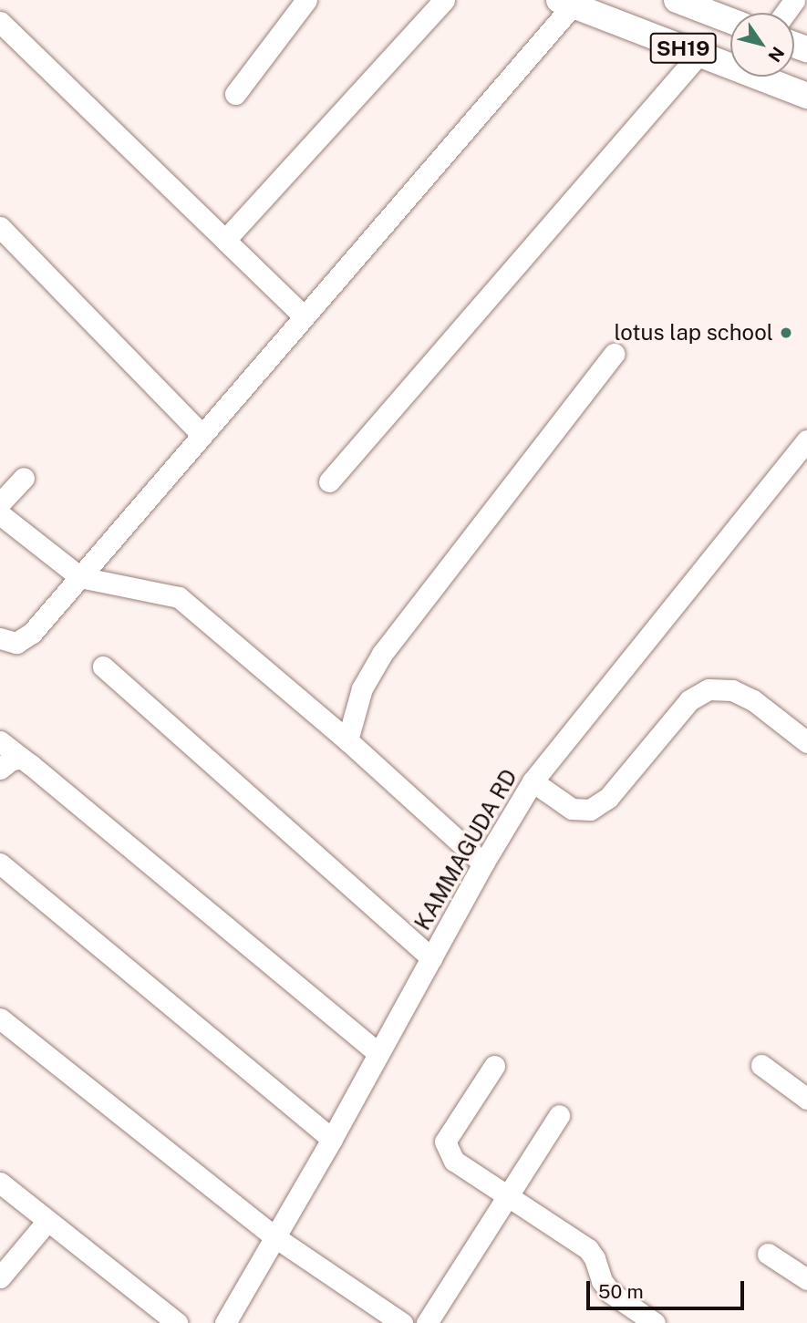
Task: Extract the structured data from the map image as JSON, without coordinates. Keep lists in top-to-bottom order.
{
  "streets": {
    "main road": ["SH19"],
    "street": ["KAMMAGUDA RD"]
  },
  "places": ["lotus lap school"],
  "scale_bar": "50 m",
  "north": "bottom right"
}
